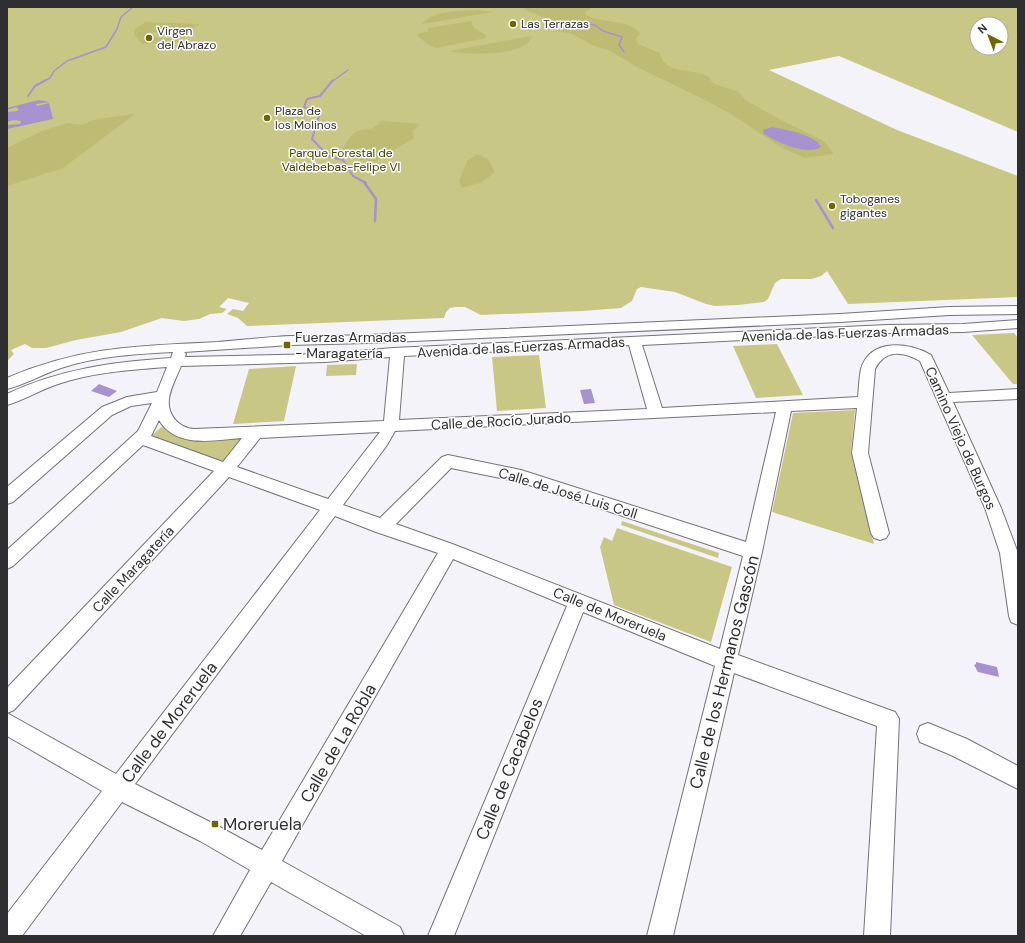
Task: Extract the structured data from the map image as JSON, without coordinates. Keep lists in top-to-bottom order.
{
  "streets": {
    "street": [
      "Avenida de las Fuerzas Armadas",
      "Calle de Rocío Jurado",
      "Camino Viejo de Burgos",
      "Calle de José Luis Coll",
      "Calle Maragatería",
      "Calle de Moreruela",
      "Calle de los Hermanos Gascón",
      "Calle de La Robla",
      "Calle de Cacabelos"
    ]
  },
  "crossings": [
    ["Calle de Rocío Jurado", "Camino Viejo de Burgos"],
    ["Calle de Rocío Jurado", "Calle Maragatería"],
    ["Calle de Rocío Jurado", "Calle de los Hermanos Gascón"],
    ["Calle de José Luis Coll", "Calle de Moreruela"],
    ["Calle de José Luis Coll", "Calle de los Hermanos Gascón"],
    ["Calle Maragatería", "Calle de Moreruela"],
    ["Calle de Moreruela", "Calle de los Hermanos Gascón"],
    ["Calle de Moreruela", "Calle de La Robla"],
    ["Calle de Moreruela", "Calle de Cacabelos"]
  ],
  "parks": ["Parque Forestal de Valdebebas-Felipe VI"],
  "places": {
    "other": [
      "Las Terrazas",
      "Virgen del Abrazo",
      "Plaza de los Molinos",
      "Toboganes gigantes"
    ],
    "transit": ["Fuerzas Armadas - Maragatería", "Moreruela"]
  },
  "north": "top left"
}
